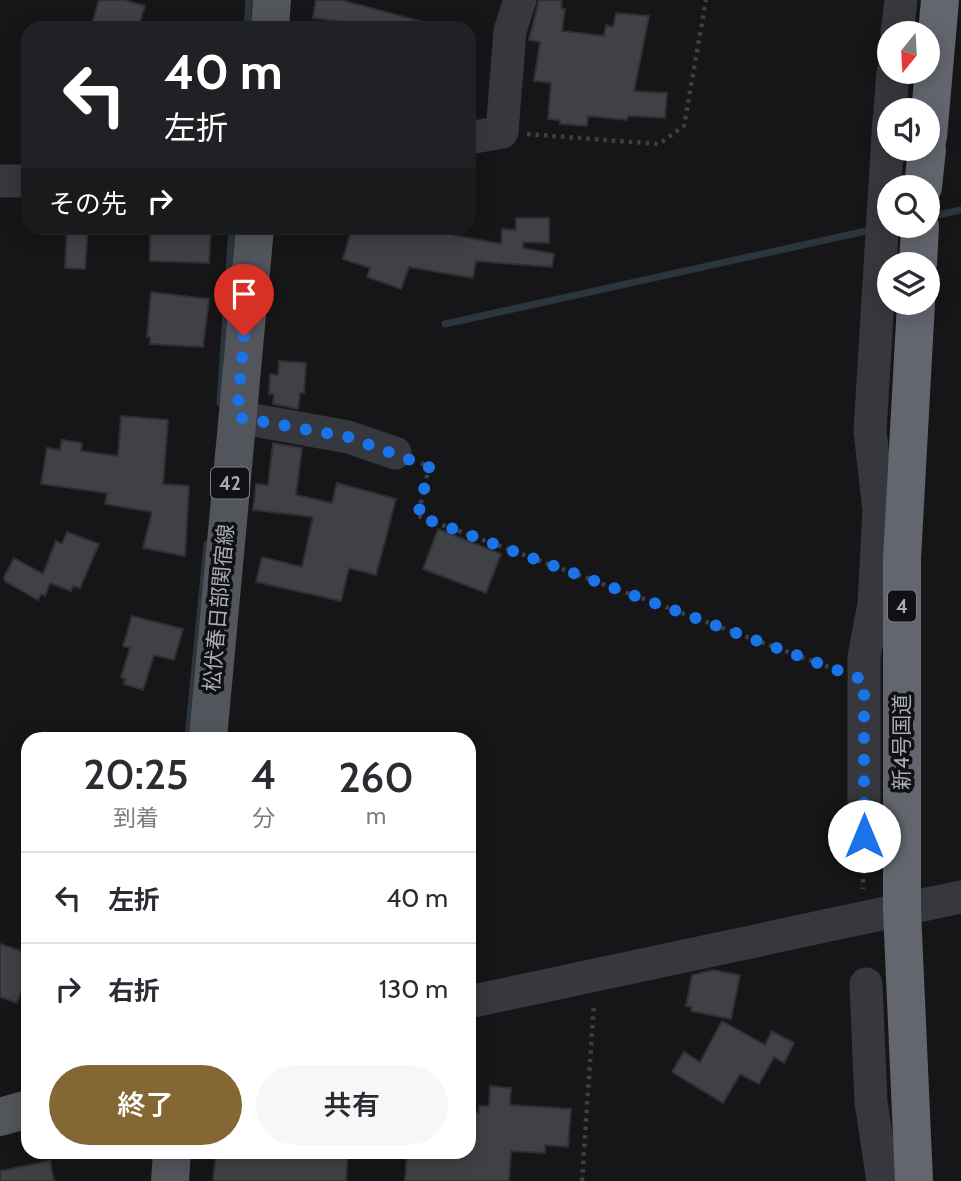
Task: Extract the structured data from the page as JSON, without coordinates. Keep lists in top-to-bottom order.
{
  "streets": {
    "highway": ["4", "新4号国道"],
    "main road": ["42", "松伏春日部関宿線"]
  },
  "north": "bottom",
  "page": {
    "turn": ["40 m", "左折"],
    "then": "その先",
    "eta": [
      "20:25",
      "到着",
      "4",
      "分",
      "260",
      "m"
    ],
    "list": [
      {
        "name": "左折",
        "value": "40 m"
      },
      {
        "name": "右折",
        "value": "130 m"
      }
    ],
    "buttons": ["終了", "共有"]
  }
}
